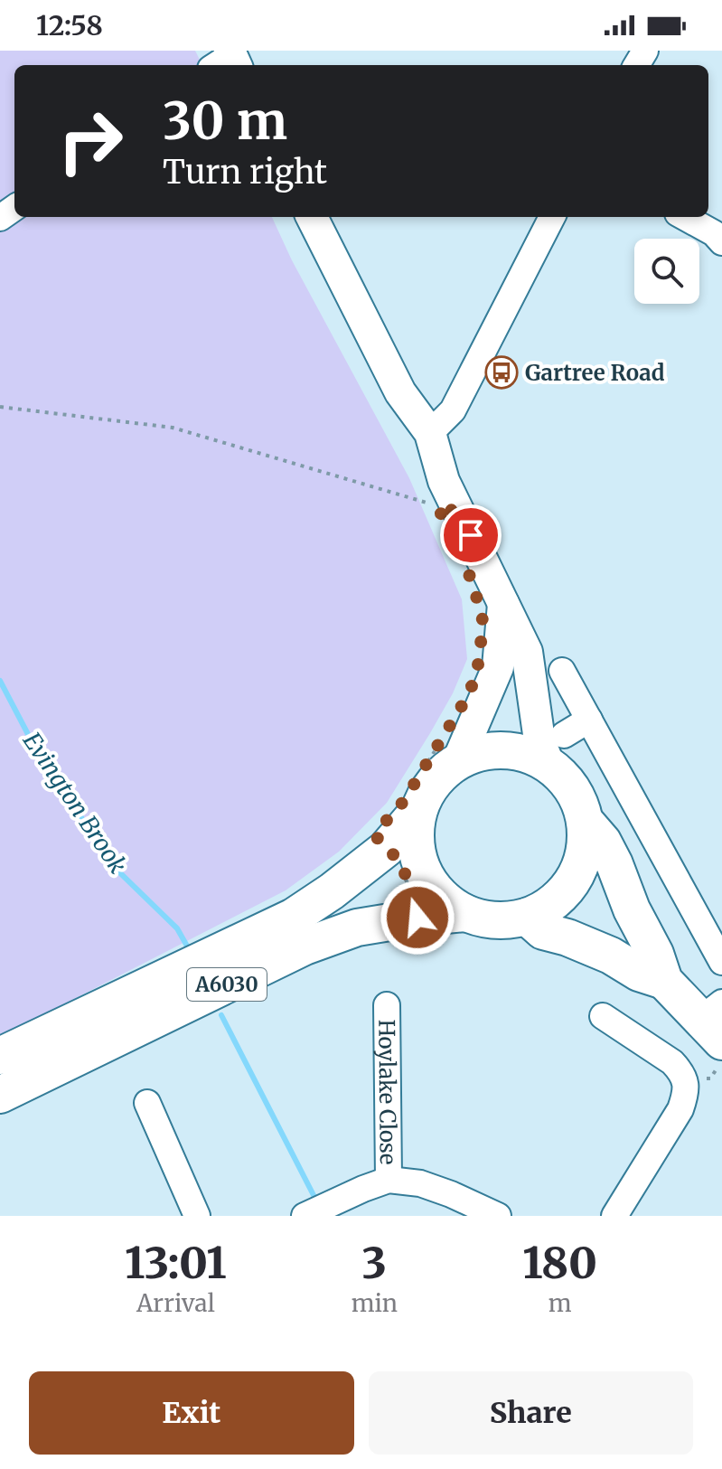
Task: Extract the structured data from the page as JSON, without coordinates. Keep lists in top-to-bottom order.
{
  "streets": {
    "highway": ["A6030"],
    "street": ["Hoylake Close"]
  },
  "water": ["Evington Brook"],
  "places": {
    "bus stop": ["Gartree Road"]
  },
  "page": {
    "status": "12:58",
    "turn": ["30 m", "Turn right"],
    "eta": [
      "13:01",
      "Arrival",
      "3",
      "min",
      "180",
      "m"
    ],
    "buttons": ["Exit", "Share"]
  }
}
